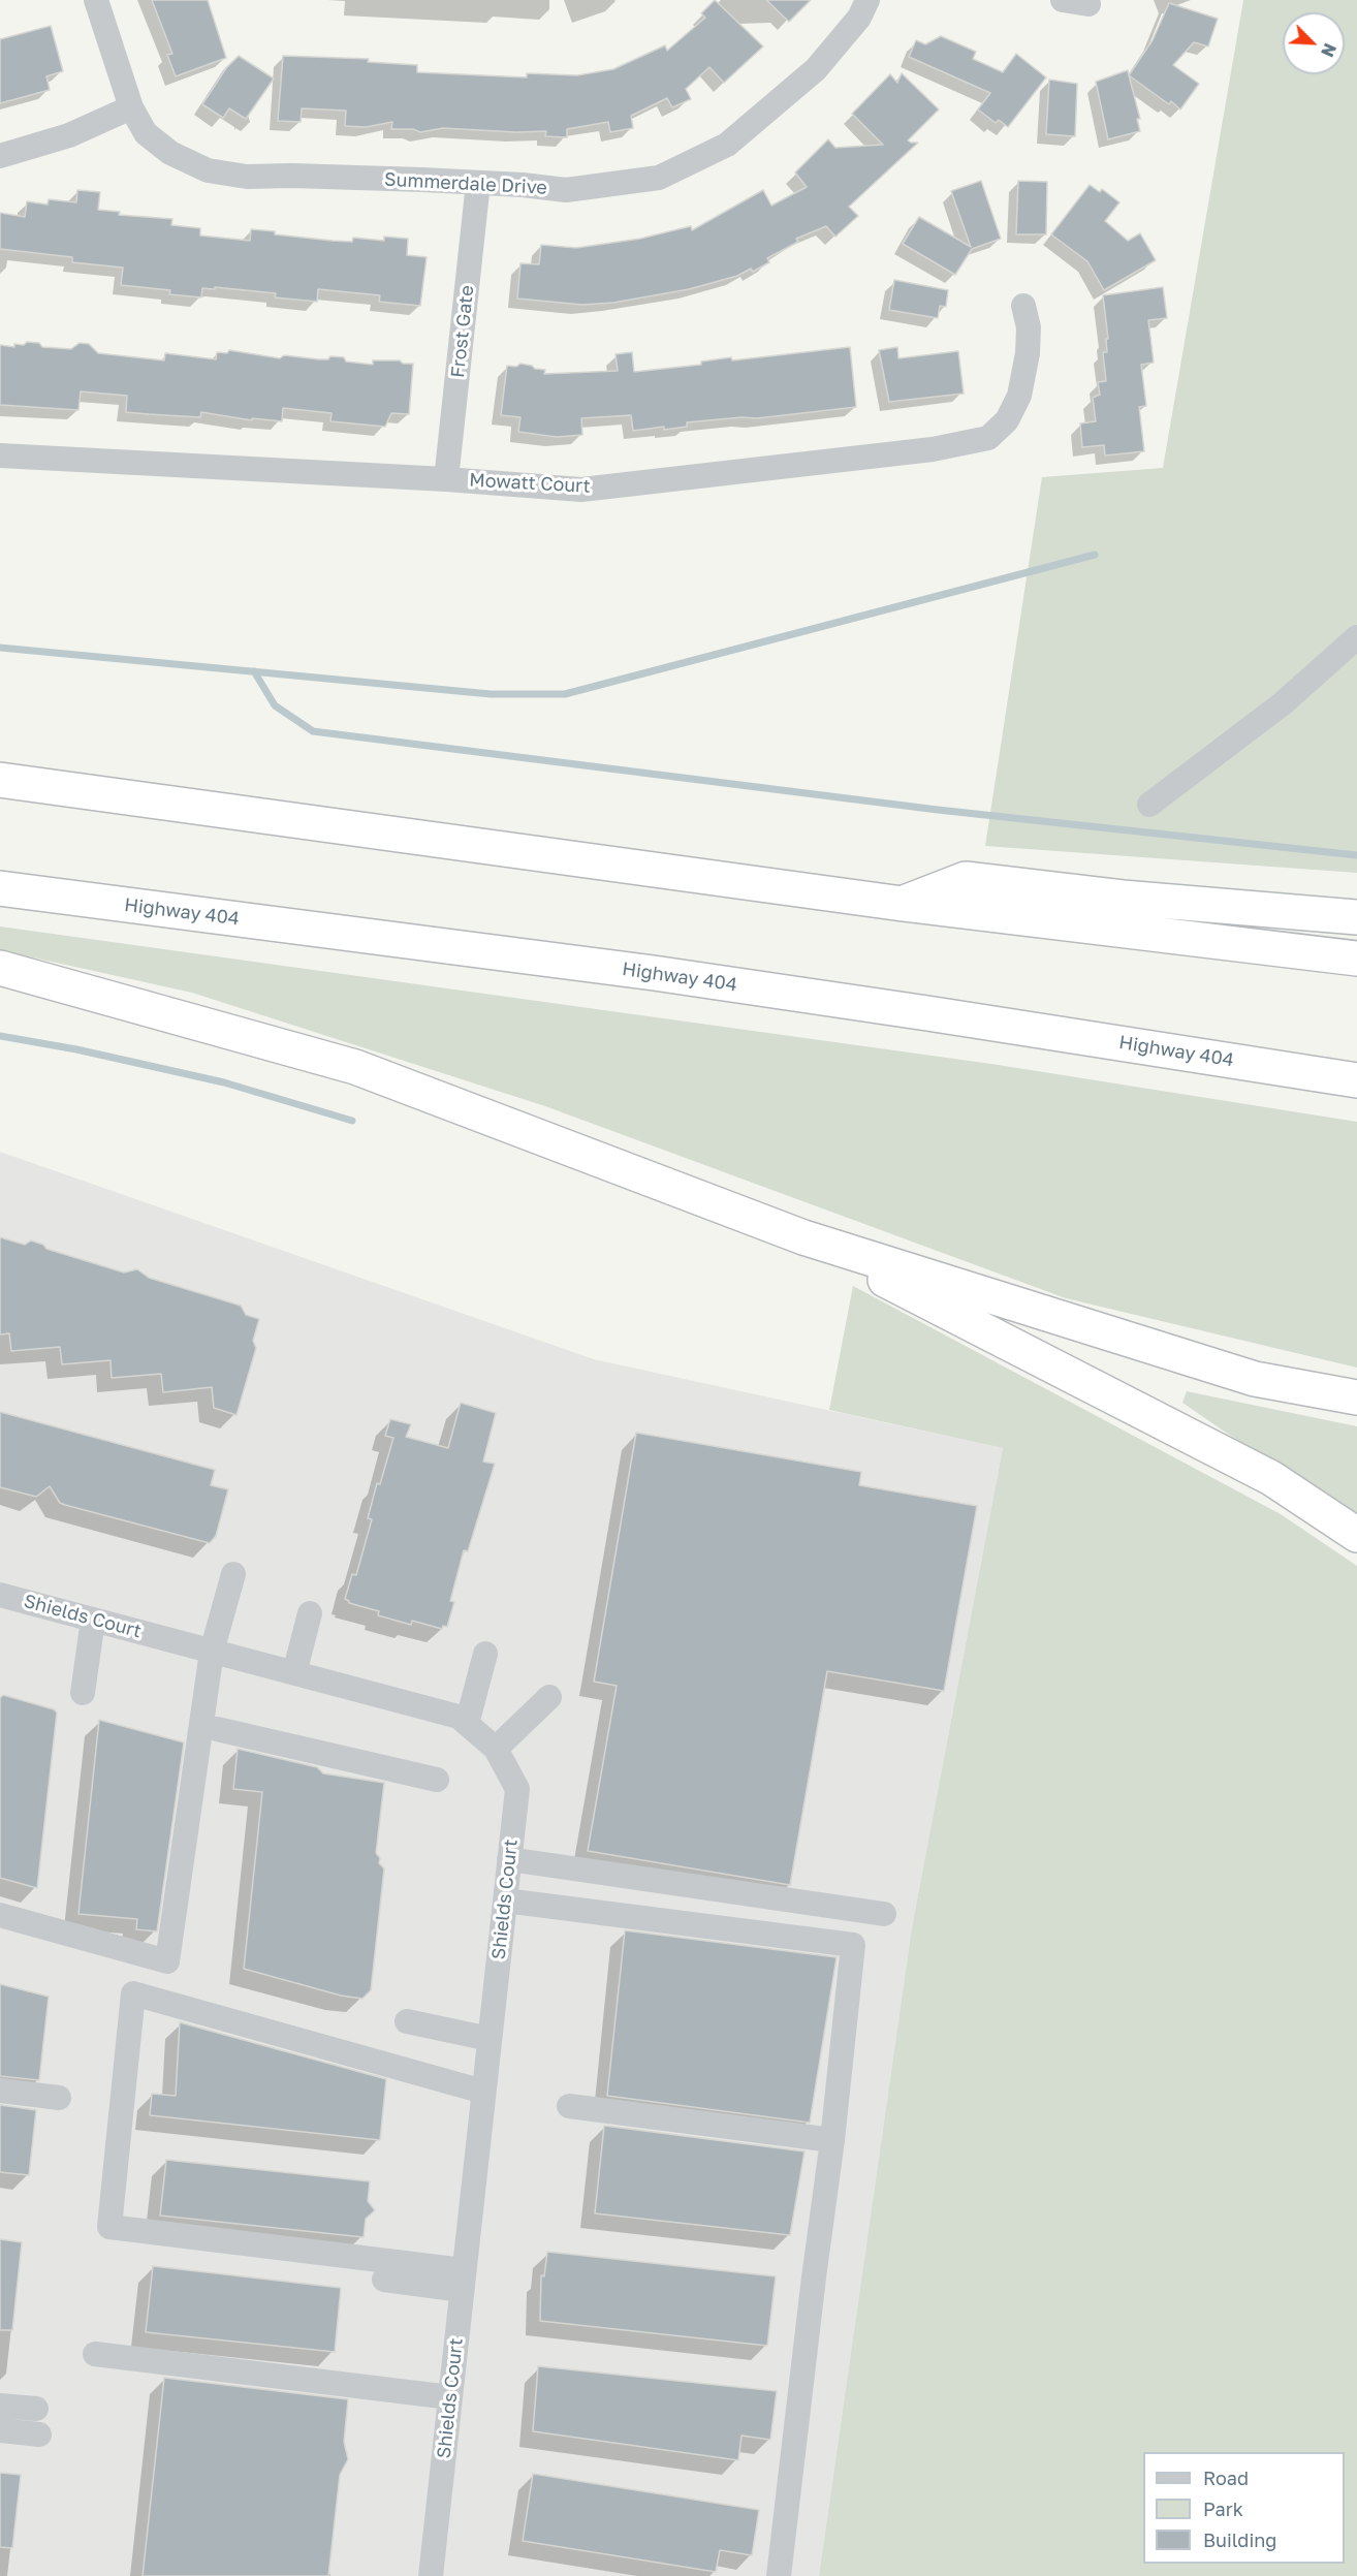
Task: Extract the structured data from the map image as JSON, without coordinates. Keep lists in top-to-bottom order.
{
  "streets": {
    "highway": ["Highway 404"],
    "street": [
      "Summerdale Drive",
      "Frost Gate",
      "Mowatt Court",
      "Shields Court"
    ]
  },
  "crossings": [
    ["Summerdale Drive", "Frost Gate"],
    ["Frost Gate", "Mowatt Court"]
  ],
  "legend": ["Road", "Park", "Building"],
  "north": "bottom right"
}
